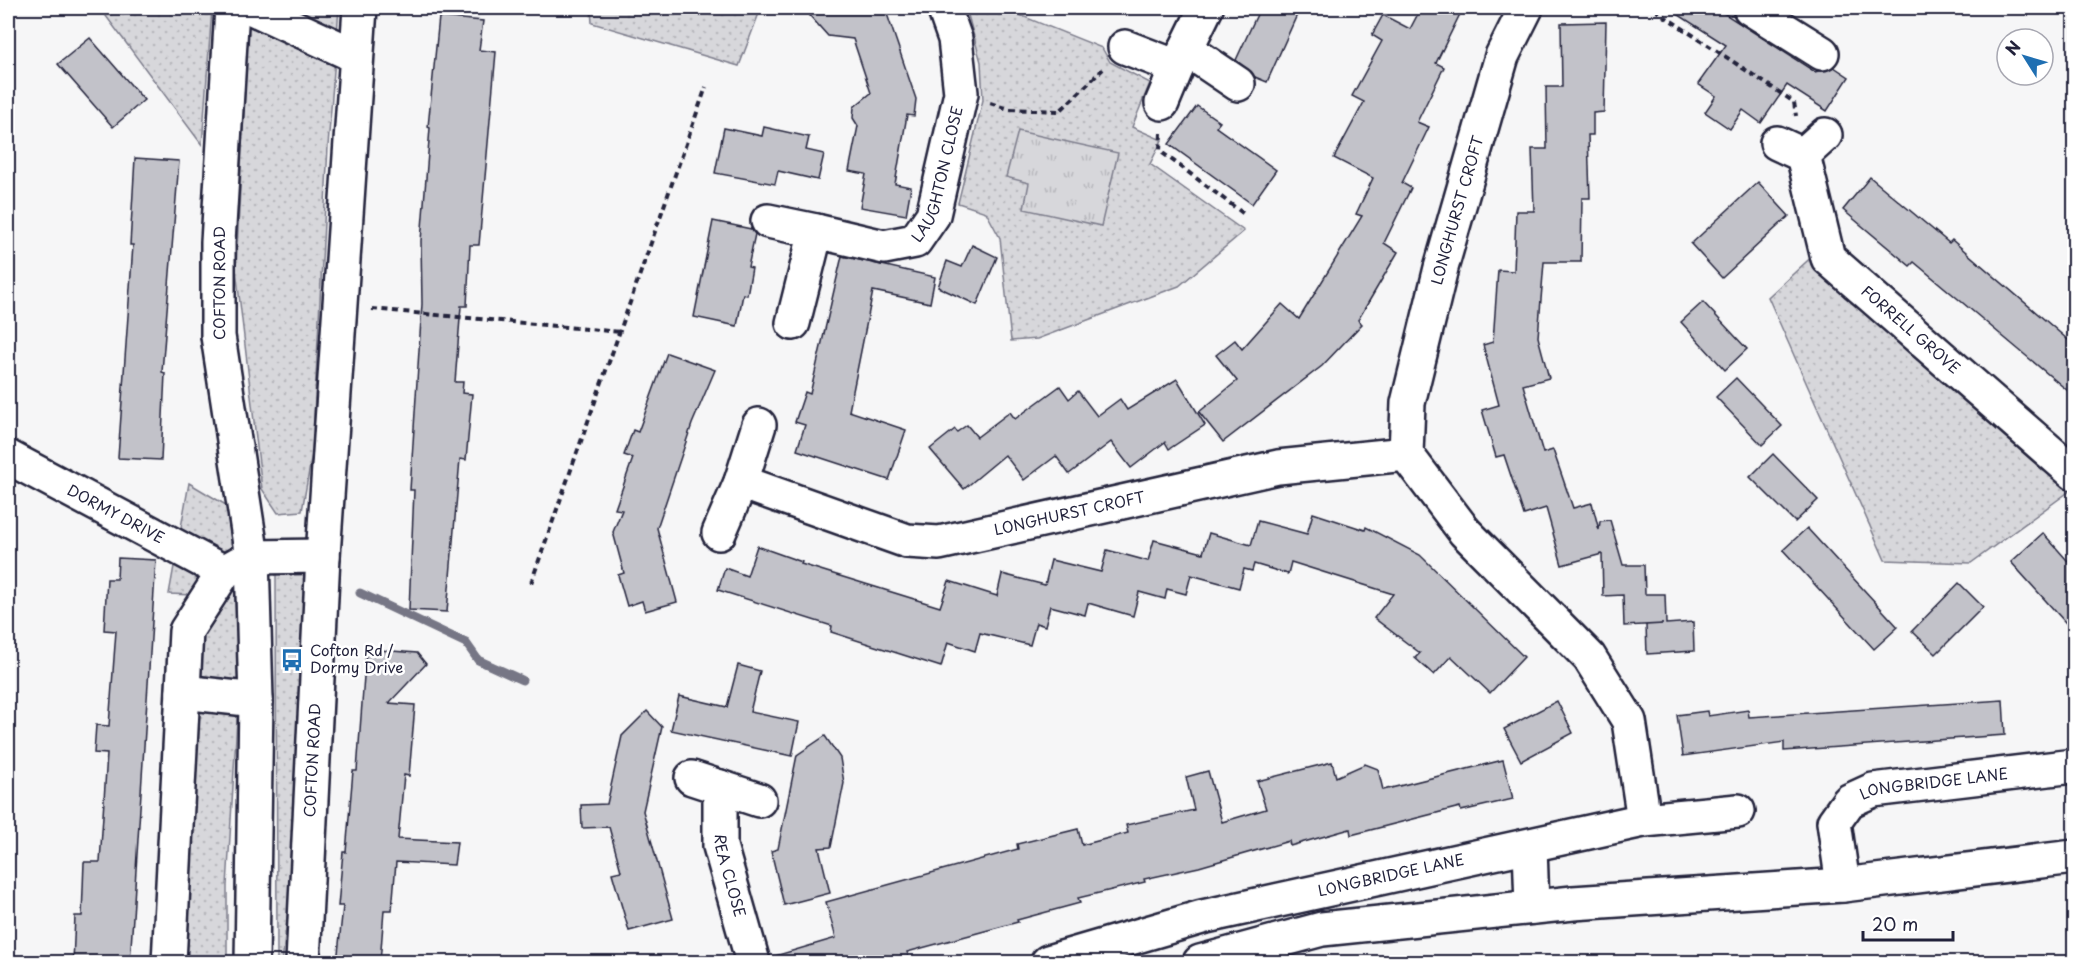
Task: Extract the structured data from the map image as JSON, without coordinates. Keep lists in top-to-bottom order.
{
  "streets": {
    "street": [
      "LAUGHTON CLOSE",
      "LONGHURST CROFT",
      "COFTON ROAD",
      "FORRELL GROVE",
      "DORMY DRIVE",
      "LONGBRIDGE LANE",
      "REA CLOSE"
    ]
  },
  "crossings": [
    ["COFTON ROAD", "DORMY DRIVE"]
  ],
  "places": {
    "bus stop": ["Cofton Rd / Dormy Drive"]
  },
  "scale_bar": "20 m",
  "north": "top left"
}
